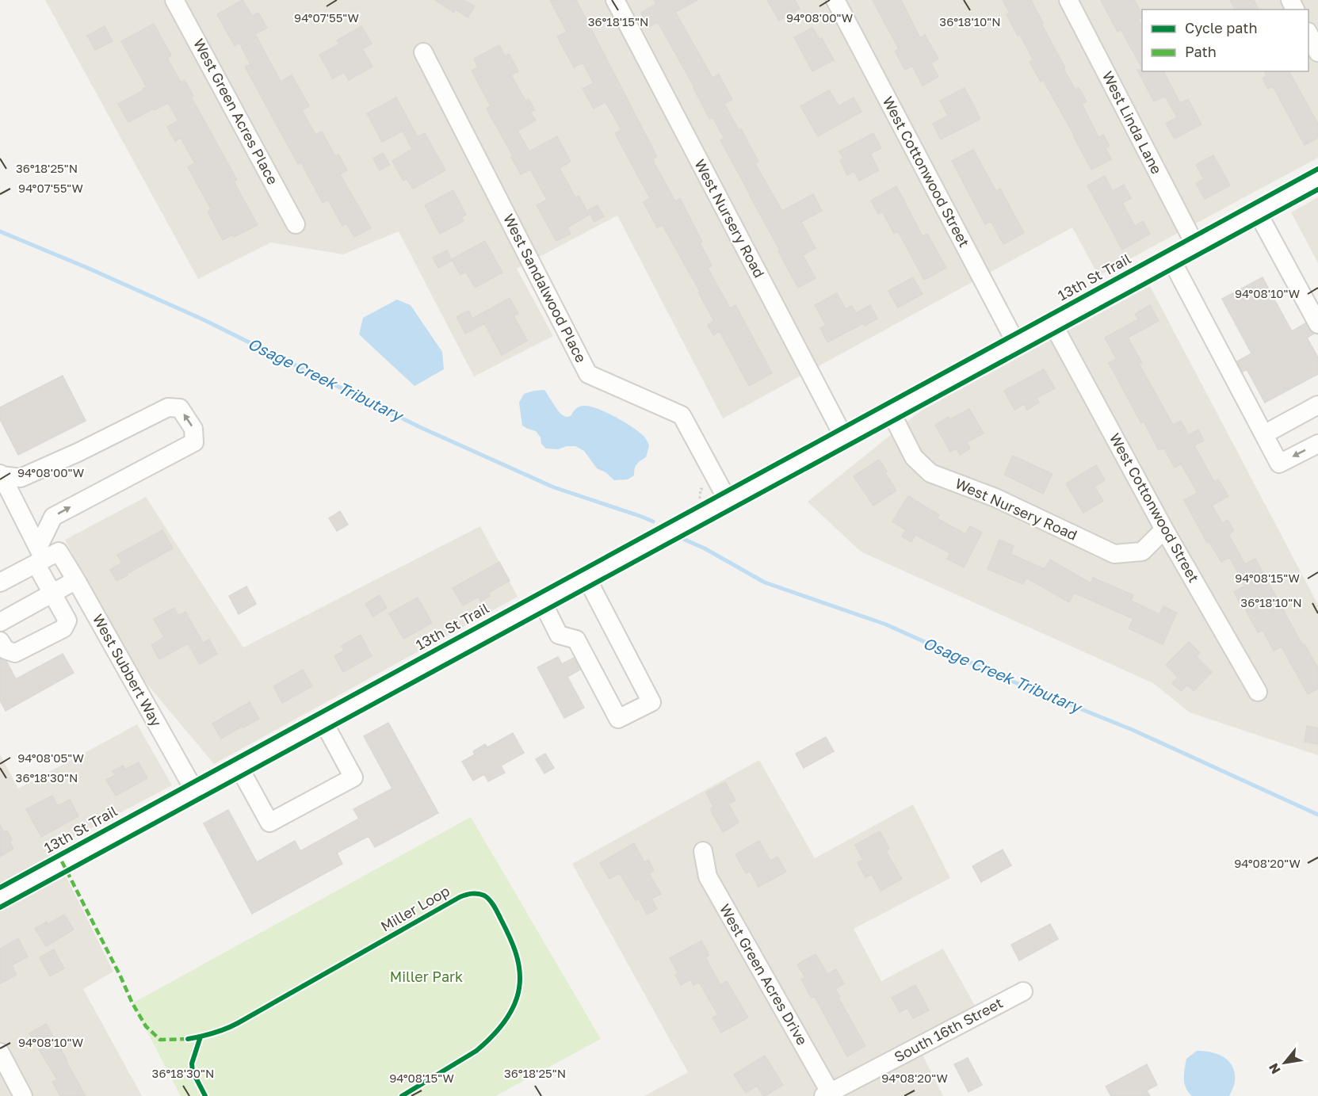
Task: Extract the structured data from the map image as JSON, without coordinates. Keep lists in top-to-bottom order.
{
  "streets": {
    "street": [
      "West Green Acres Place",
      "West Linda Lane",
      "West Cottonwood Street",
      "West Nursery Road",
      "West Sandalwood Place",
      "West Subbert Way",
      "West Green Acres Drive",
      "South 16th Street"
    ],
    "cycle path": ["13th St Trail", "Miller Loop"]
  },
  "crossings": [
    ["West Cottonwood Street", "West Nursery Road"],
    ["West Green Acres Drive", "South 16th Street"]
  ],
  "water": ["Osage Creek Tributary"],
  "parks": ["Miller Park"],
  "legend": ["Cycle path", "Path"],
  "north": "bottom left",
  "coordinates": [
    "94°07'55\"W",
    "94°08'00\"W",
    "36°18'10\"N",
    "36°18'15\"N",
    "36°18'25\"N",
    "94°08'10\"W",
    "94°08'15\"W",
    "94°08'05\"W",
    "36°18'30\"N",
    "94°08'20\"W"
  ]
}
